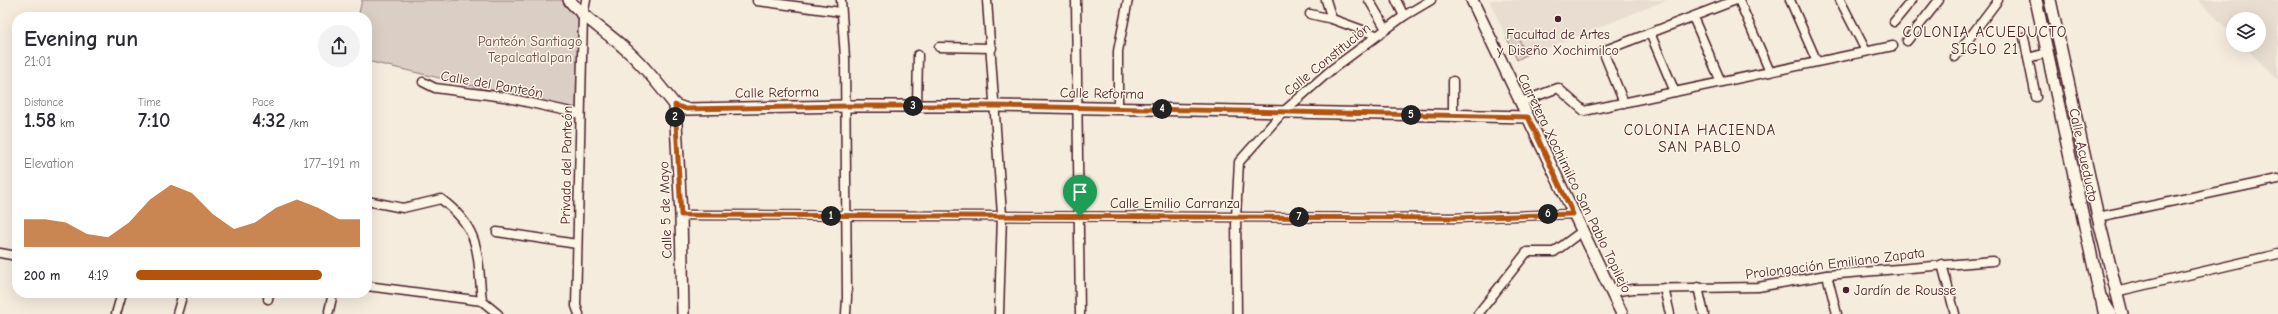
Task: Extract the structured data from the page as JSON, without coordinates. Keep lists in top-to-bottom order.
{
  "streets": {
    "street": [
      "Calle Constitución",
      "Calle del Panteón",
      "Calle Reforma",
      "Calle Acueducto",
      "Privada del Panteón",
      "Carretera Xochimilco San Pablo Topilejo",
      "Calle Emilio Carranza",
      "Calle 5 de Mayo",
      "Prolongación Emiliano Zapata"
    ]
  },
  "crossings": [
    ["Calle Constitución", "Calle Reforma"],
    ["Calle Constitución", "Calle Emilio Carranza"],
    ["Calle del Panteón", "Privada del Panteón"],
    ["Calle Reforma", "Carretera Xochimilco San Pablo Topilejo"],
    ["Calle Reforma", "Calle 5 de Mayo"],
    ["Carretera Xochimilco San Pablo Topilejo", "Calle Emilio Carranza"],
    ["Carretera Xochimilco San Pablo Topilejo", "Prolongación Emiliano Zapata"],
    ["Calle Emilio Carranza", "Calle 5 de Mayo"]
  ],
  "districts": ["COLONIA ACUEDUCTO SIGLO 21", "COLONIA HACIENDA SAN PABLO"],
  "parks": ["Panteón Santiago Tepalcatlalpan"],
  "places": ["Facultad de Artes y Diseño Xochimilco", "Jardín de Rousse"],
  "page": {
    "heading": ["Evening run", "21:01"],
    "stats": [
      ["Distance", "1.58 km"],
      ["Time", "7:10"],
      ["Pace", "4:32 /km"]
    ],
    "pins": [
      "3",
      "4",
      "5",
      "2",
      "6",
      "1",
      "7"
    ],
    "chart": ["Elevation", "177–191 m"],
    "list": [
      {
        "name": "200 m",
        "note": "4:19"
      }
    ]
  }
}
